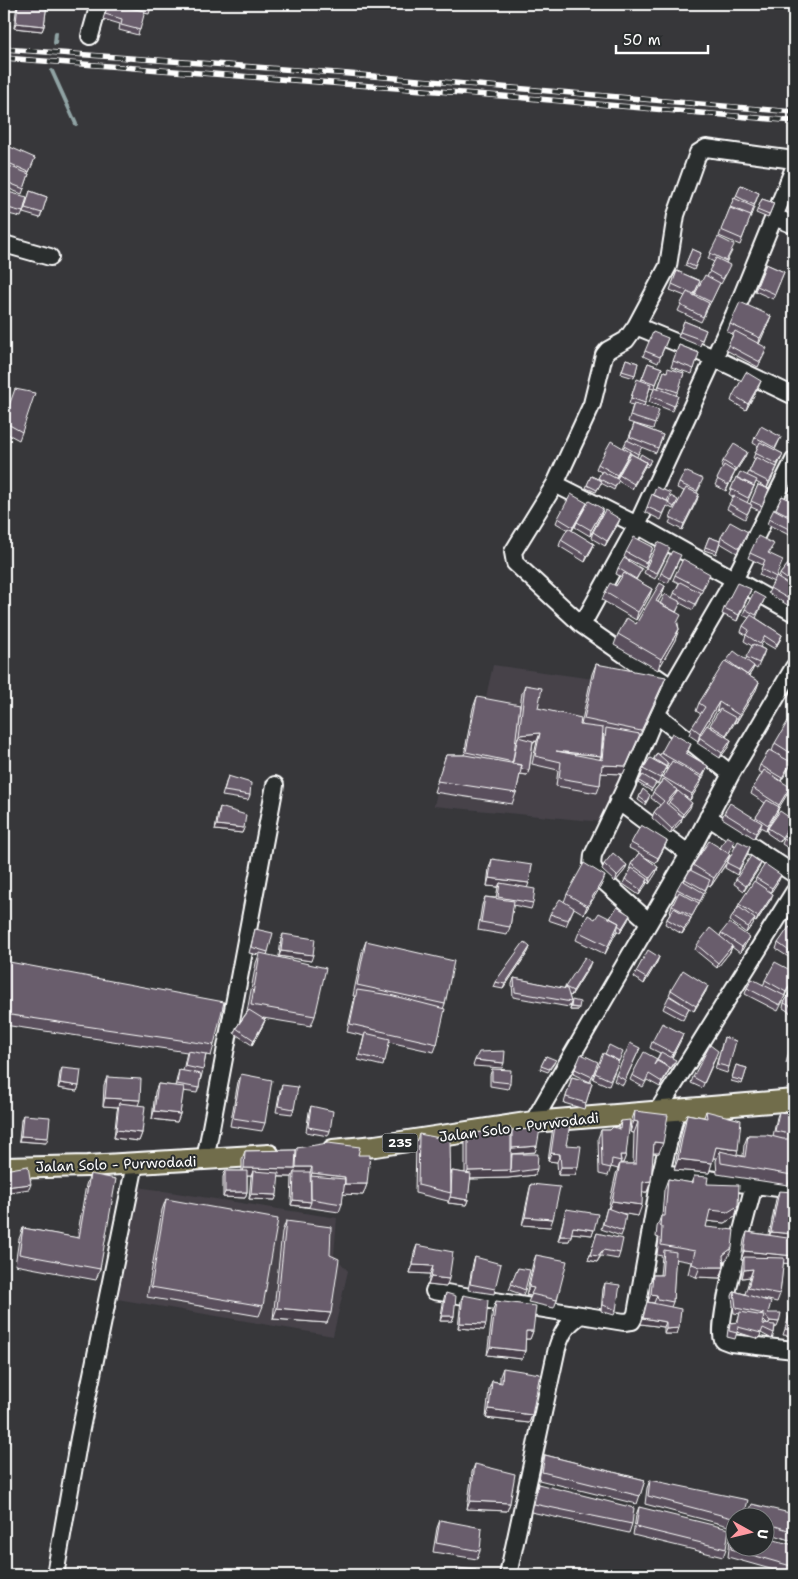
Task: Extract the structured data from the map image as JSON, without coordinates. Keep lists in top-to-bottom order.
{
  "streets": {
    "main road": ["Jalan Solo - Purwodadi", "235"]
  },
  "scale_bar": "50 m",
  "north": "right"
}
